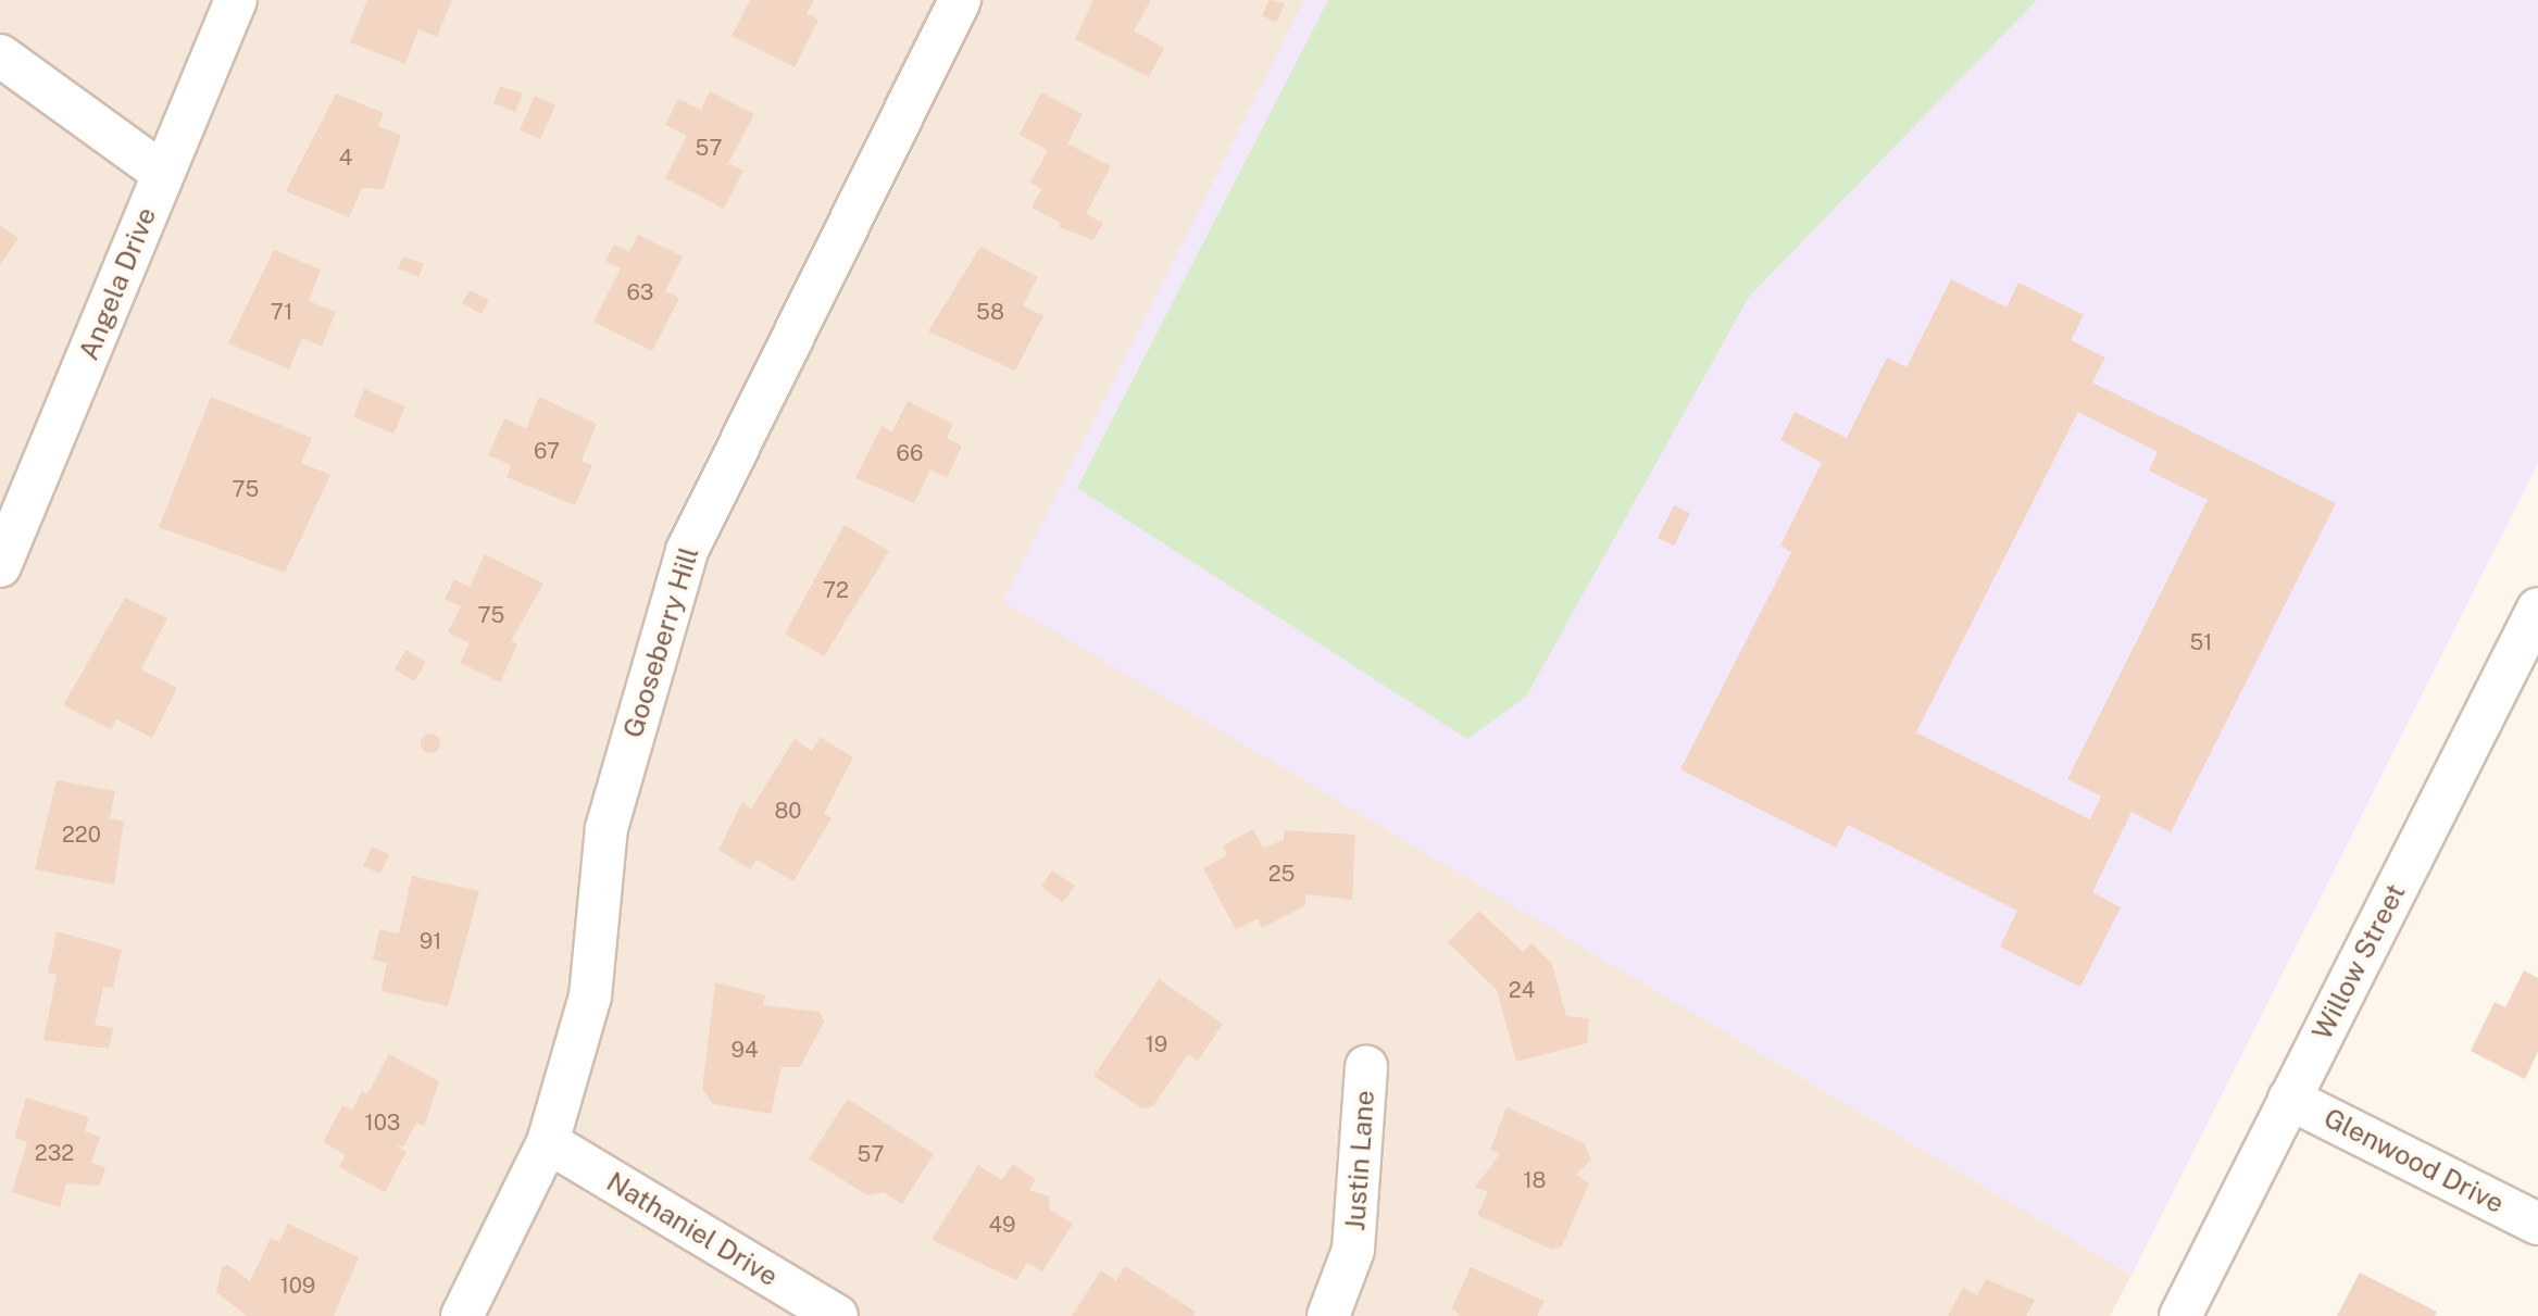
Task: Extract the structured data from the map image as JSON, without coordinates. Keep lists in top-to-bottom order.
{
  "streets": {
    "street": [
      "Angela Drive",
      "Gooseberry Hill",
      "Willow Street",
      "Justin Lane",
      "Glenwood Drive",
      "Nathaniel Drive"
    ]
  },
  "crossings": [
    ["Gooseberry Hill", "Nathaniel Drive"],
    ["Willow Street", "Glenwood Drive"]
  ],
  "house_numbers": [
    "57",
    "4",
    "63",
    "71",
    "58",
    "67",
    "66",
    "75",
    "72",
    "75",
    "51",
    "80",
    "220",
    "25",
    "91",
    "24",
    "19",
    "94",
    "103",
    "232",
    "57",
    "18",
    "49",
    "109"
  ]
}
